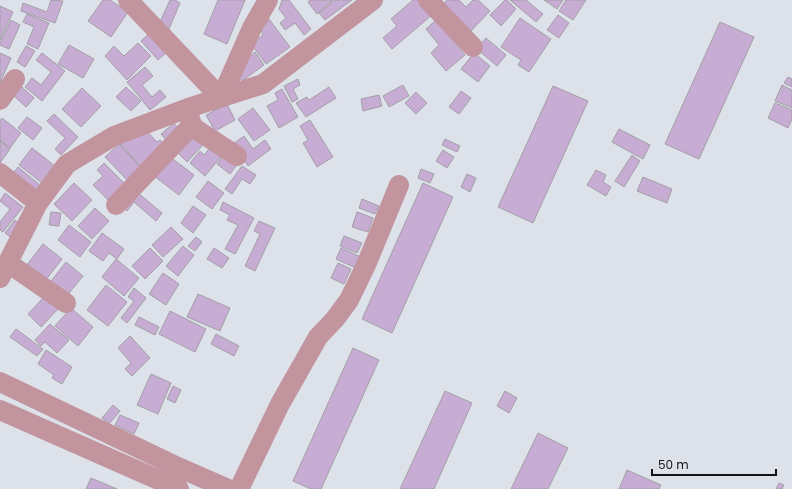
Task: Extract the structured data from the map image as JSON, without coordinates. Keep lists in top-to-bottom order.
{
  "scale_bar": "50 m"
}
